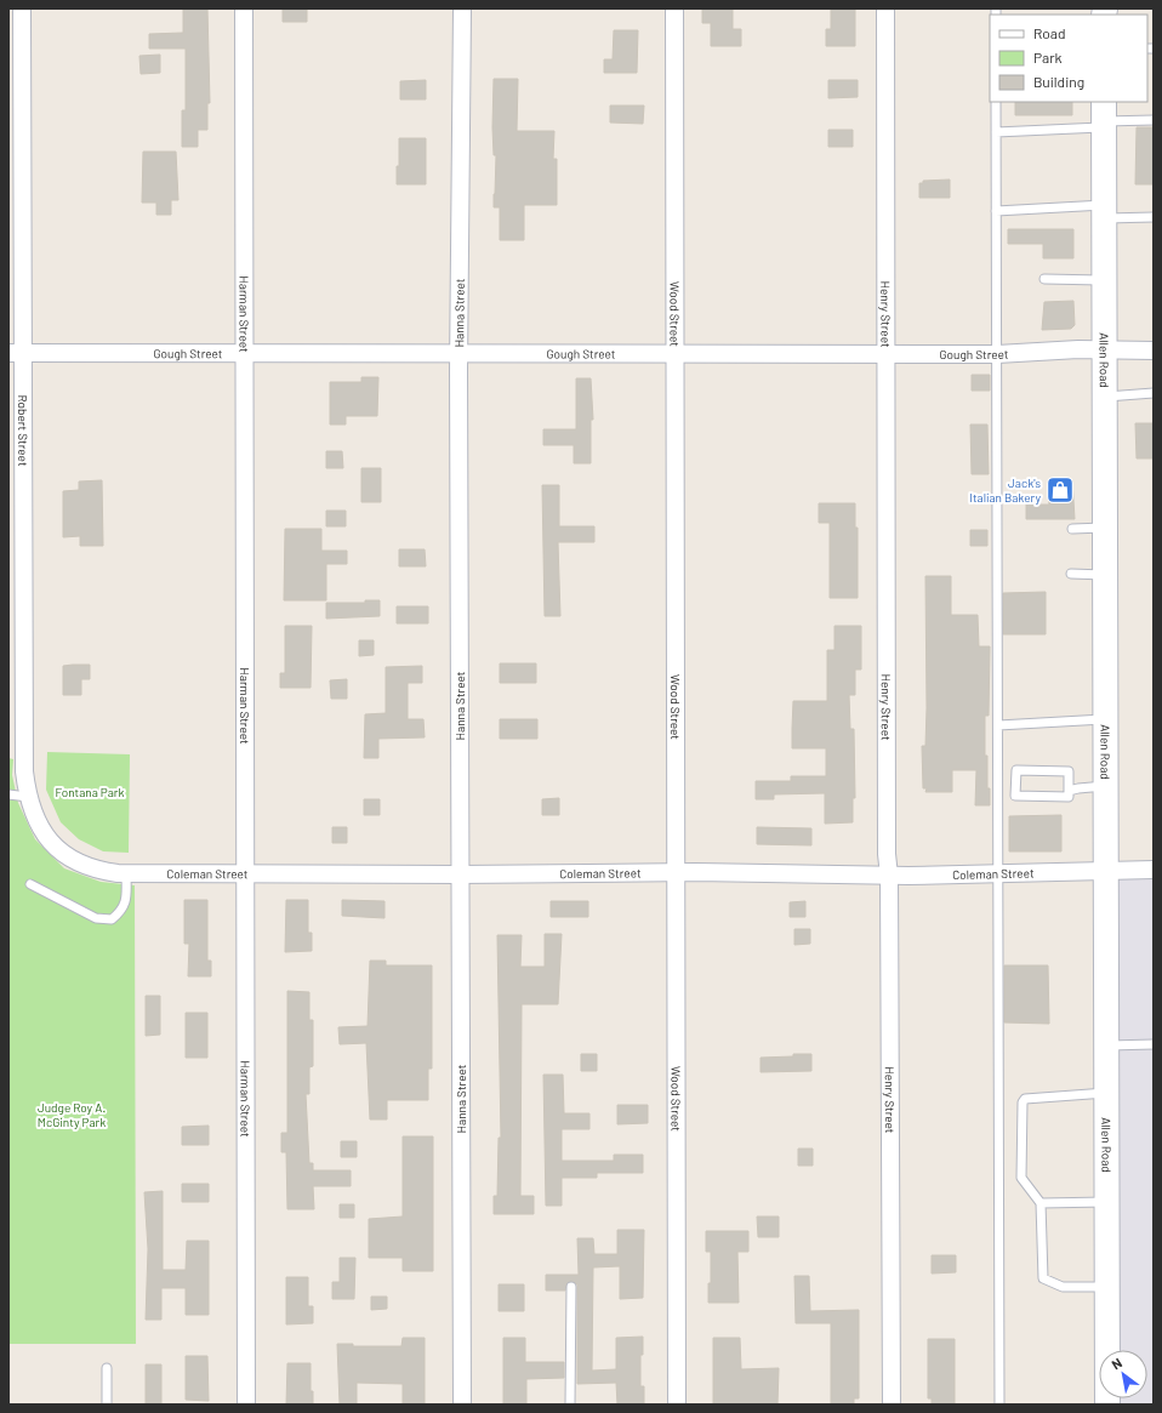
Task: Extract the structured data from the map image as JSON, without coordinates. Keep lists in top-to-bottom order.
{
  "streets": {
    "main road": ["Allen Road"],
    "street": [
      "Hanna Street",
      "Harman Street",
      "Wood Street",
      "Henry Street",
      "Gough Street",
      "Robert Street",
      "Coleman Street"
    ]
  },
  "crossings": [
    ["Hanna Street", "Gough Street"],
    ["Hanna Street", "Coleman Street"],
    ["Harman Street", "Gough Street"],
    ["Harman Street", "Coleman Street"],
    ["Wood Street", "Gough Street"],
    ["Wood Street", "Coleman Street"],
    ["Henry Street", "Gough Street"],
    ["Henry Street", "Coleman Street"],
    ["Gough Street", "Allen Road"],
    ["Gough Street", "Robert Street"],
    ["Allen Road", "Coleman Street"],
    ["Robert Street", "Coleman Street"]
  ],
  "parks": ["Fontana Park", "Judge Roy A. McGinty Park"],
  "places": {
    "shop": ["Jack's Italian Bakery"]
  },
  "legend": ["Road", "Park", "Building"],
  "north": "top left"
}
